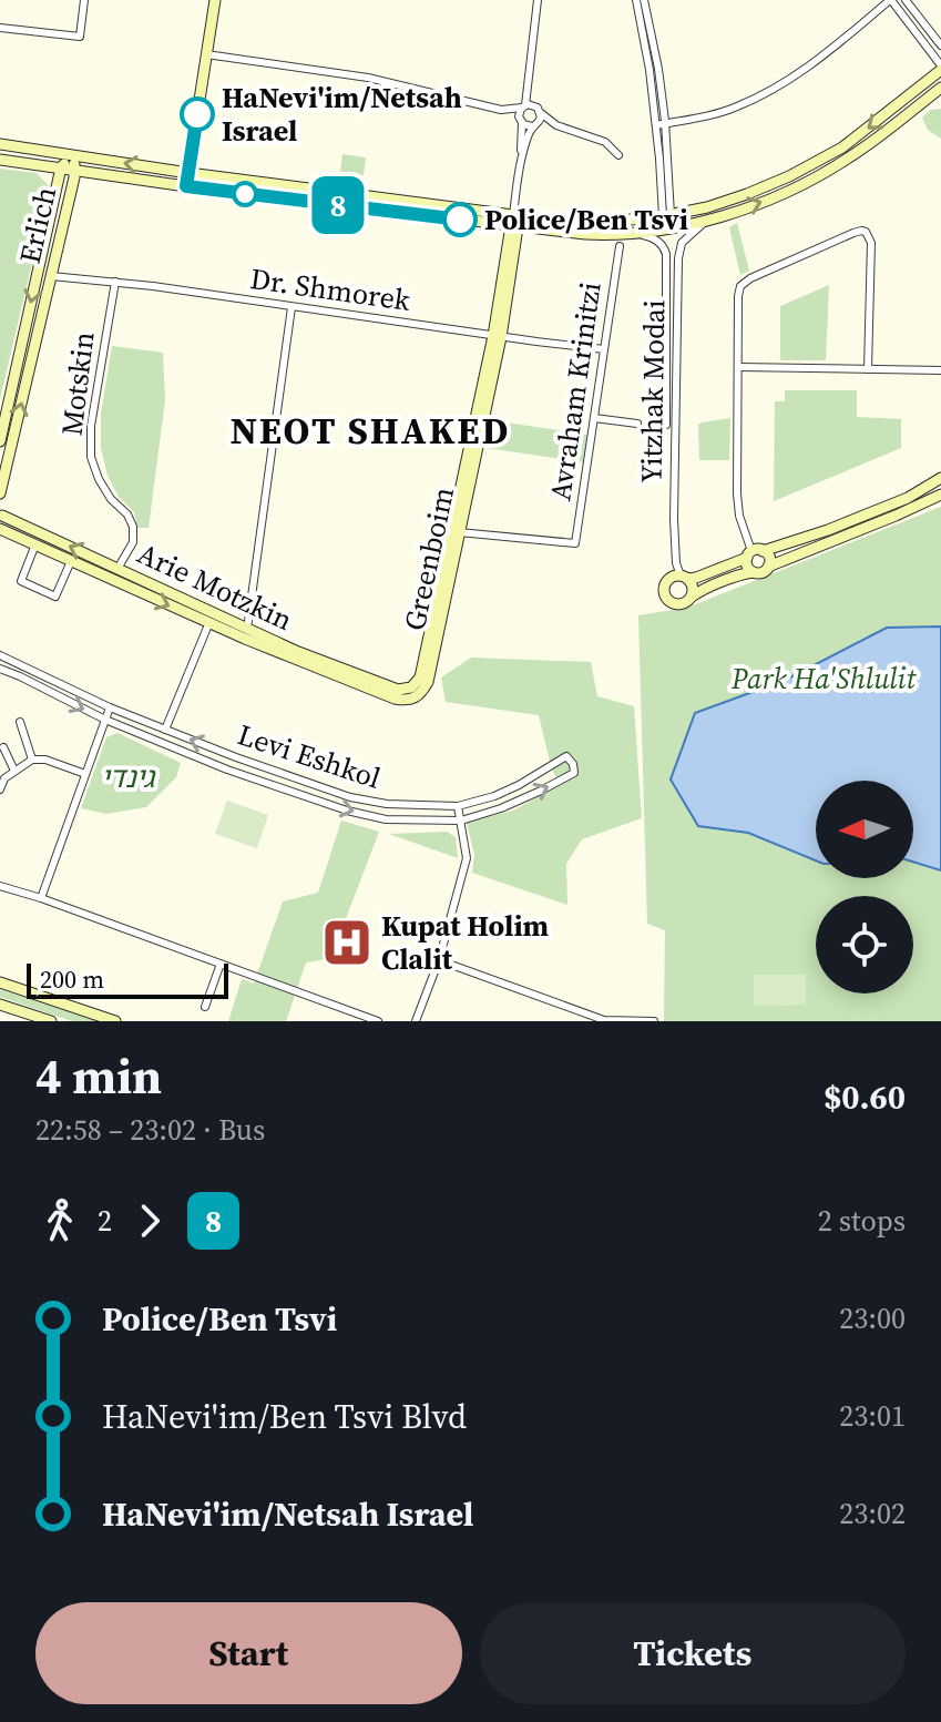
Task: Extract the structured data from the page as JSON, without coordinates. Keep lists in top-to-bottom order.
{
  "streets": {
    "street": [
      "Erlich",
      "Dr. Shmorek",
      "Motskin",
      "Avraham Krinitzi",
      "Yitzhak Modai",
      "Greenboim",
      "Arie Motzkin",
      "Levi Eshkol"
    ]
  },
  "crossings": [
    ["Erlich", "Dr. Shmorek"],
    ["Dr. Shmorek", "Motskin"],
    ["Dr. Shmorek", "Avraham Krinitzi"],
    ["Dr. Shmorek", "Greenboim"],
    ["Motskin", "Arie Motzkin"],
    ["Avraham Krinitzi", "Greenboim"],
    ["Greenboim", "Arie Motzkin"]
  ],
  "districts": ["NEOT SHAKED"],
  "parks": ["Park Ha'Shlulit", "גינדי"],
  "places": {
    "other": ["HaNevi'im/Netsah Israel", "Police/Ben Tsvi"],
    "hospital": ["Kupat Holim Clalit"]
  },
  "lines": ["bus line 8"],
  "scale_bar": "200 m",
  "north": "left",
  "page": {
    "on_map": "8",
    "scale": "200 m",
    "heading": ["4 min", "22:58 – 23:02 · Bus", "$0.60"],
    "legs": ["2", "8", "2 stops"],
    "list": [
      {
        "name": "Police/Ben Tsvi",
        "value": "23:00"
      },
      {
        "name": "HaNevi'im/Ben Tsvi Blvd",
        "value": "23:01"
      },
      {
        "name": "HaNevi'im/Netsah Israel",
        "value": "23:02"
      }
    ],
    "buttons": ["Start", "Tickets"]
  }
}
